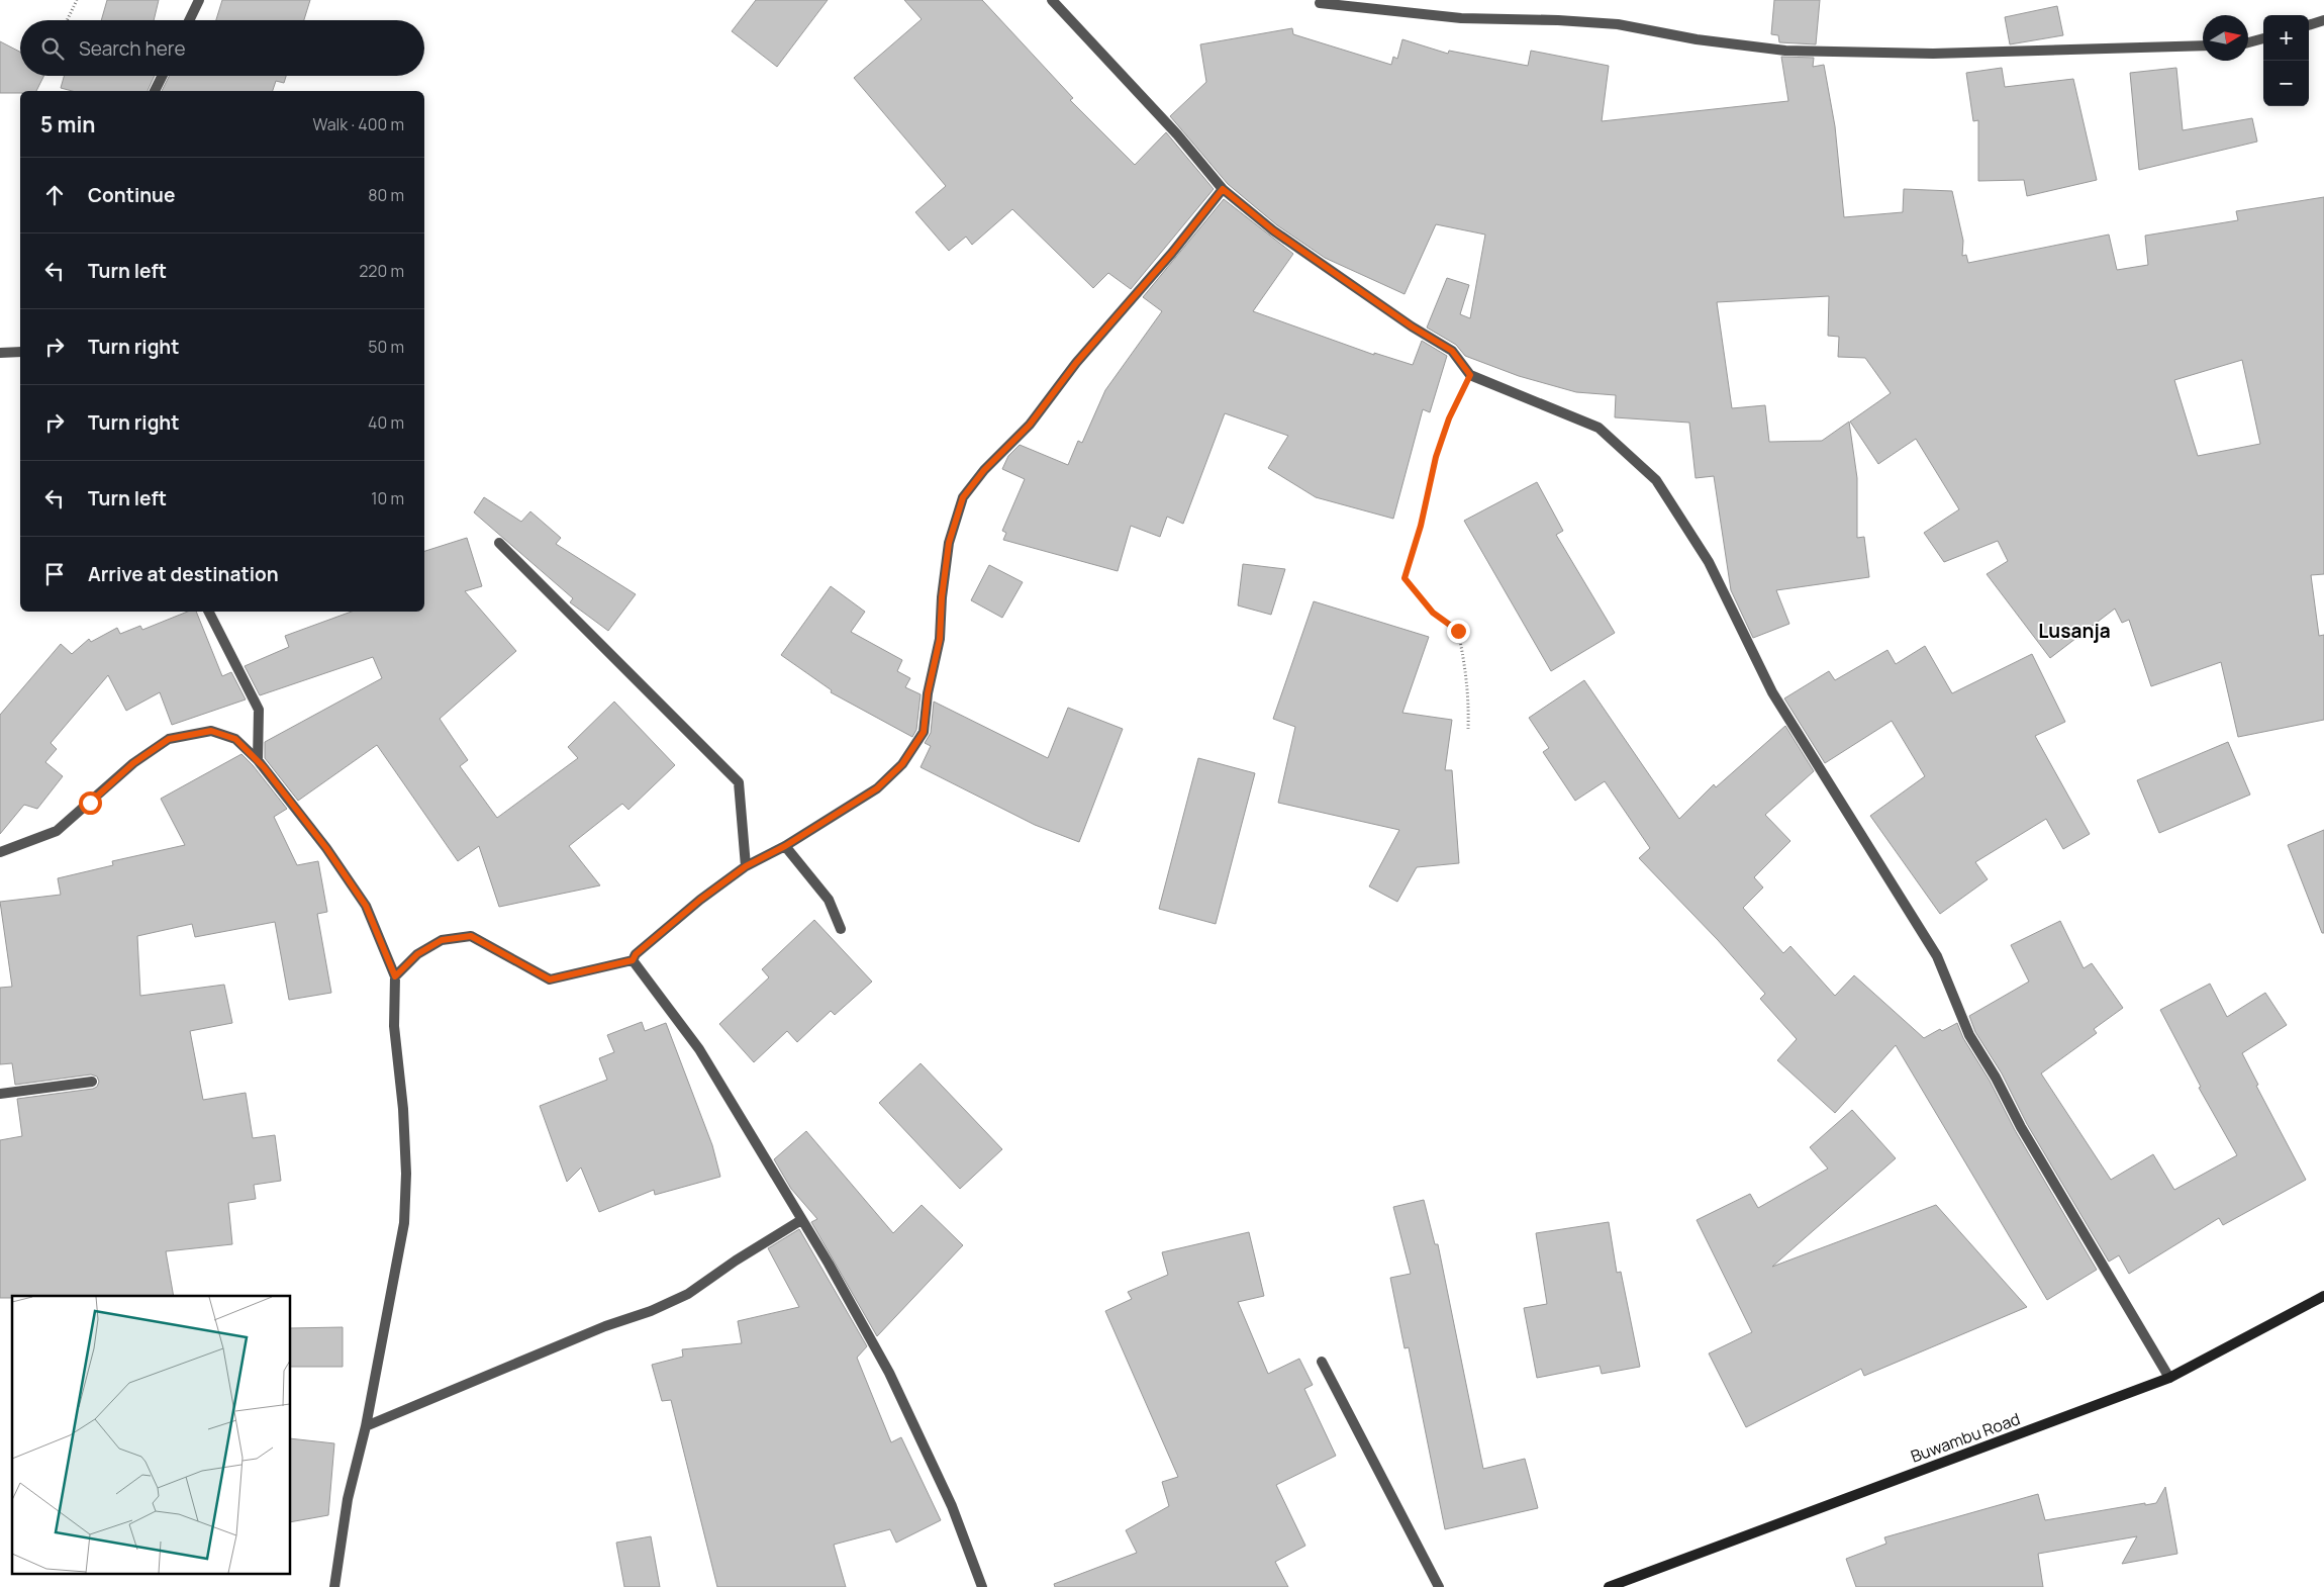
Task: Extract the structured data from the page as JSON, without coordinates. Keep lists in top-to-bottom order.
{
  "streets": {
    "street": ["Buwambu Road"]
  },
  "districts": ["Lusanja"],
  "north": "right",
  "page": {
    "map_buttons": ["+", "−"],
    "search": "Search here",
    "heading": ["5 min", "Walk · 400 m"],
    "list": [
      ["Continue", "80 m"],
      ["Turn left", "220 m"],
      ["Turn right", "50 m"],
      ["Turn right", "40 m"],
      ["Turn left", "10 m"],
      "Arrive at destination"
    ]
  }
}
